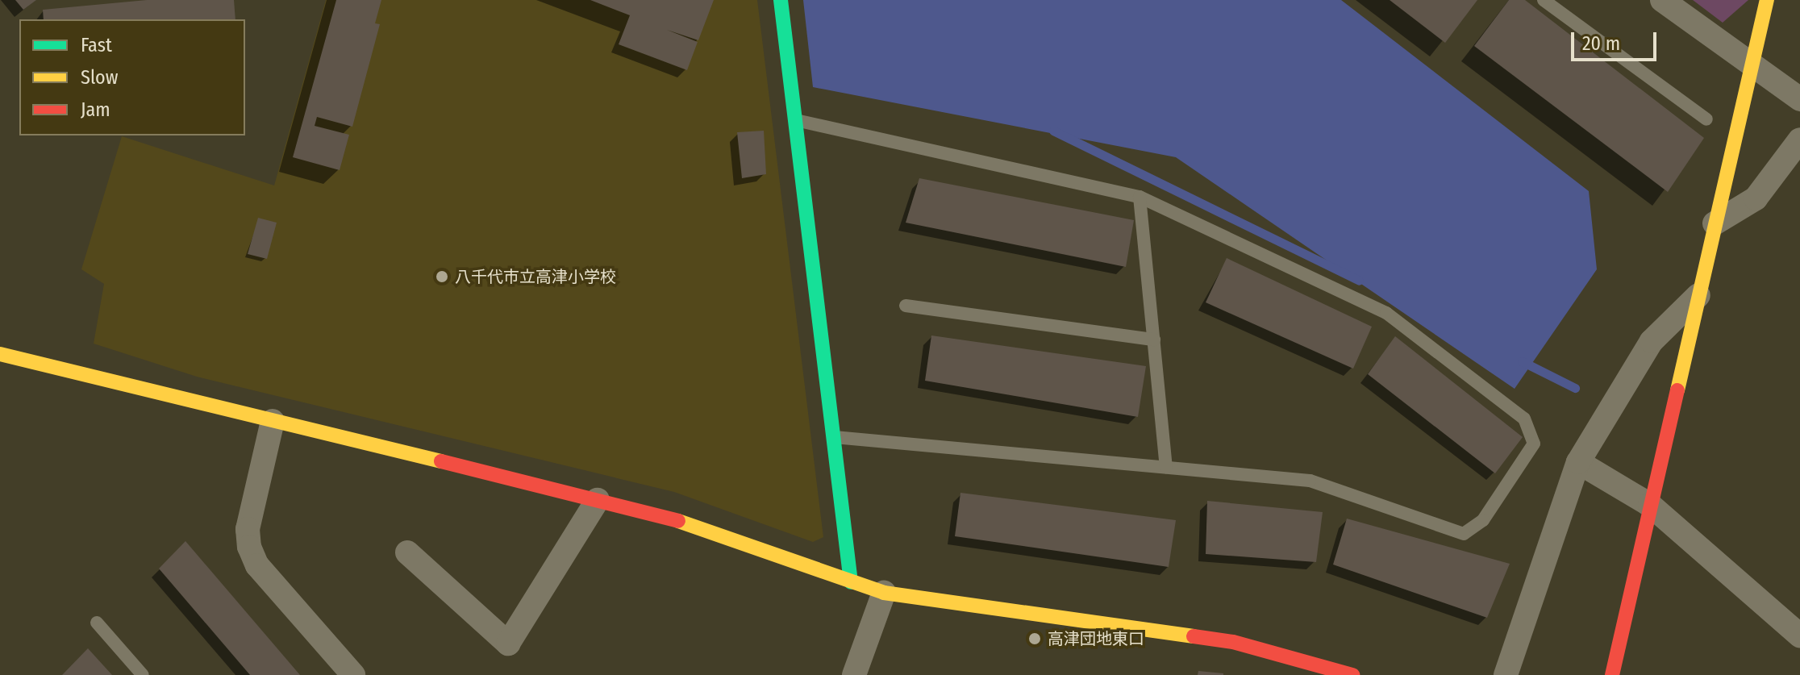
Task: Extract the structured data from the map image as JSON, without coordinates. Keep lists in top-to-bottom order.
{
  "places": ["八千代市立高津小学校", "高津団地東口"],
  "legend": ["Fast", "Slow", "Jam"],
  "scale_bar": "20 m"
}
